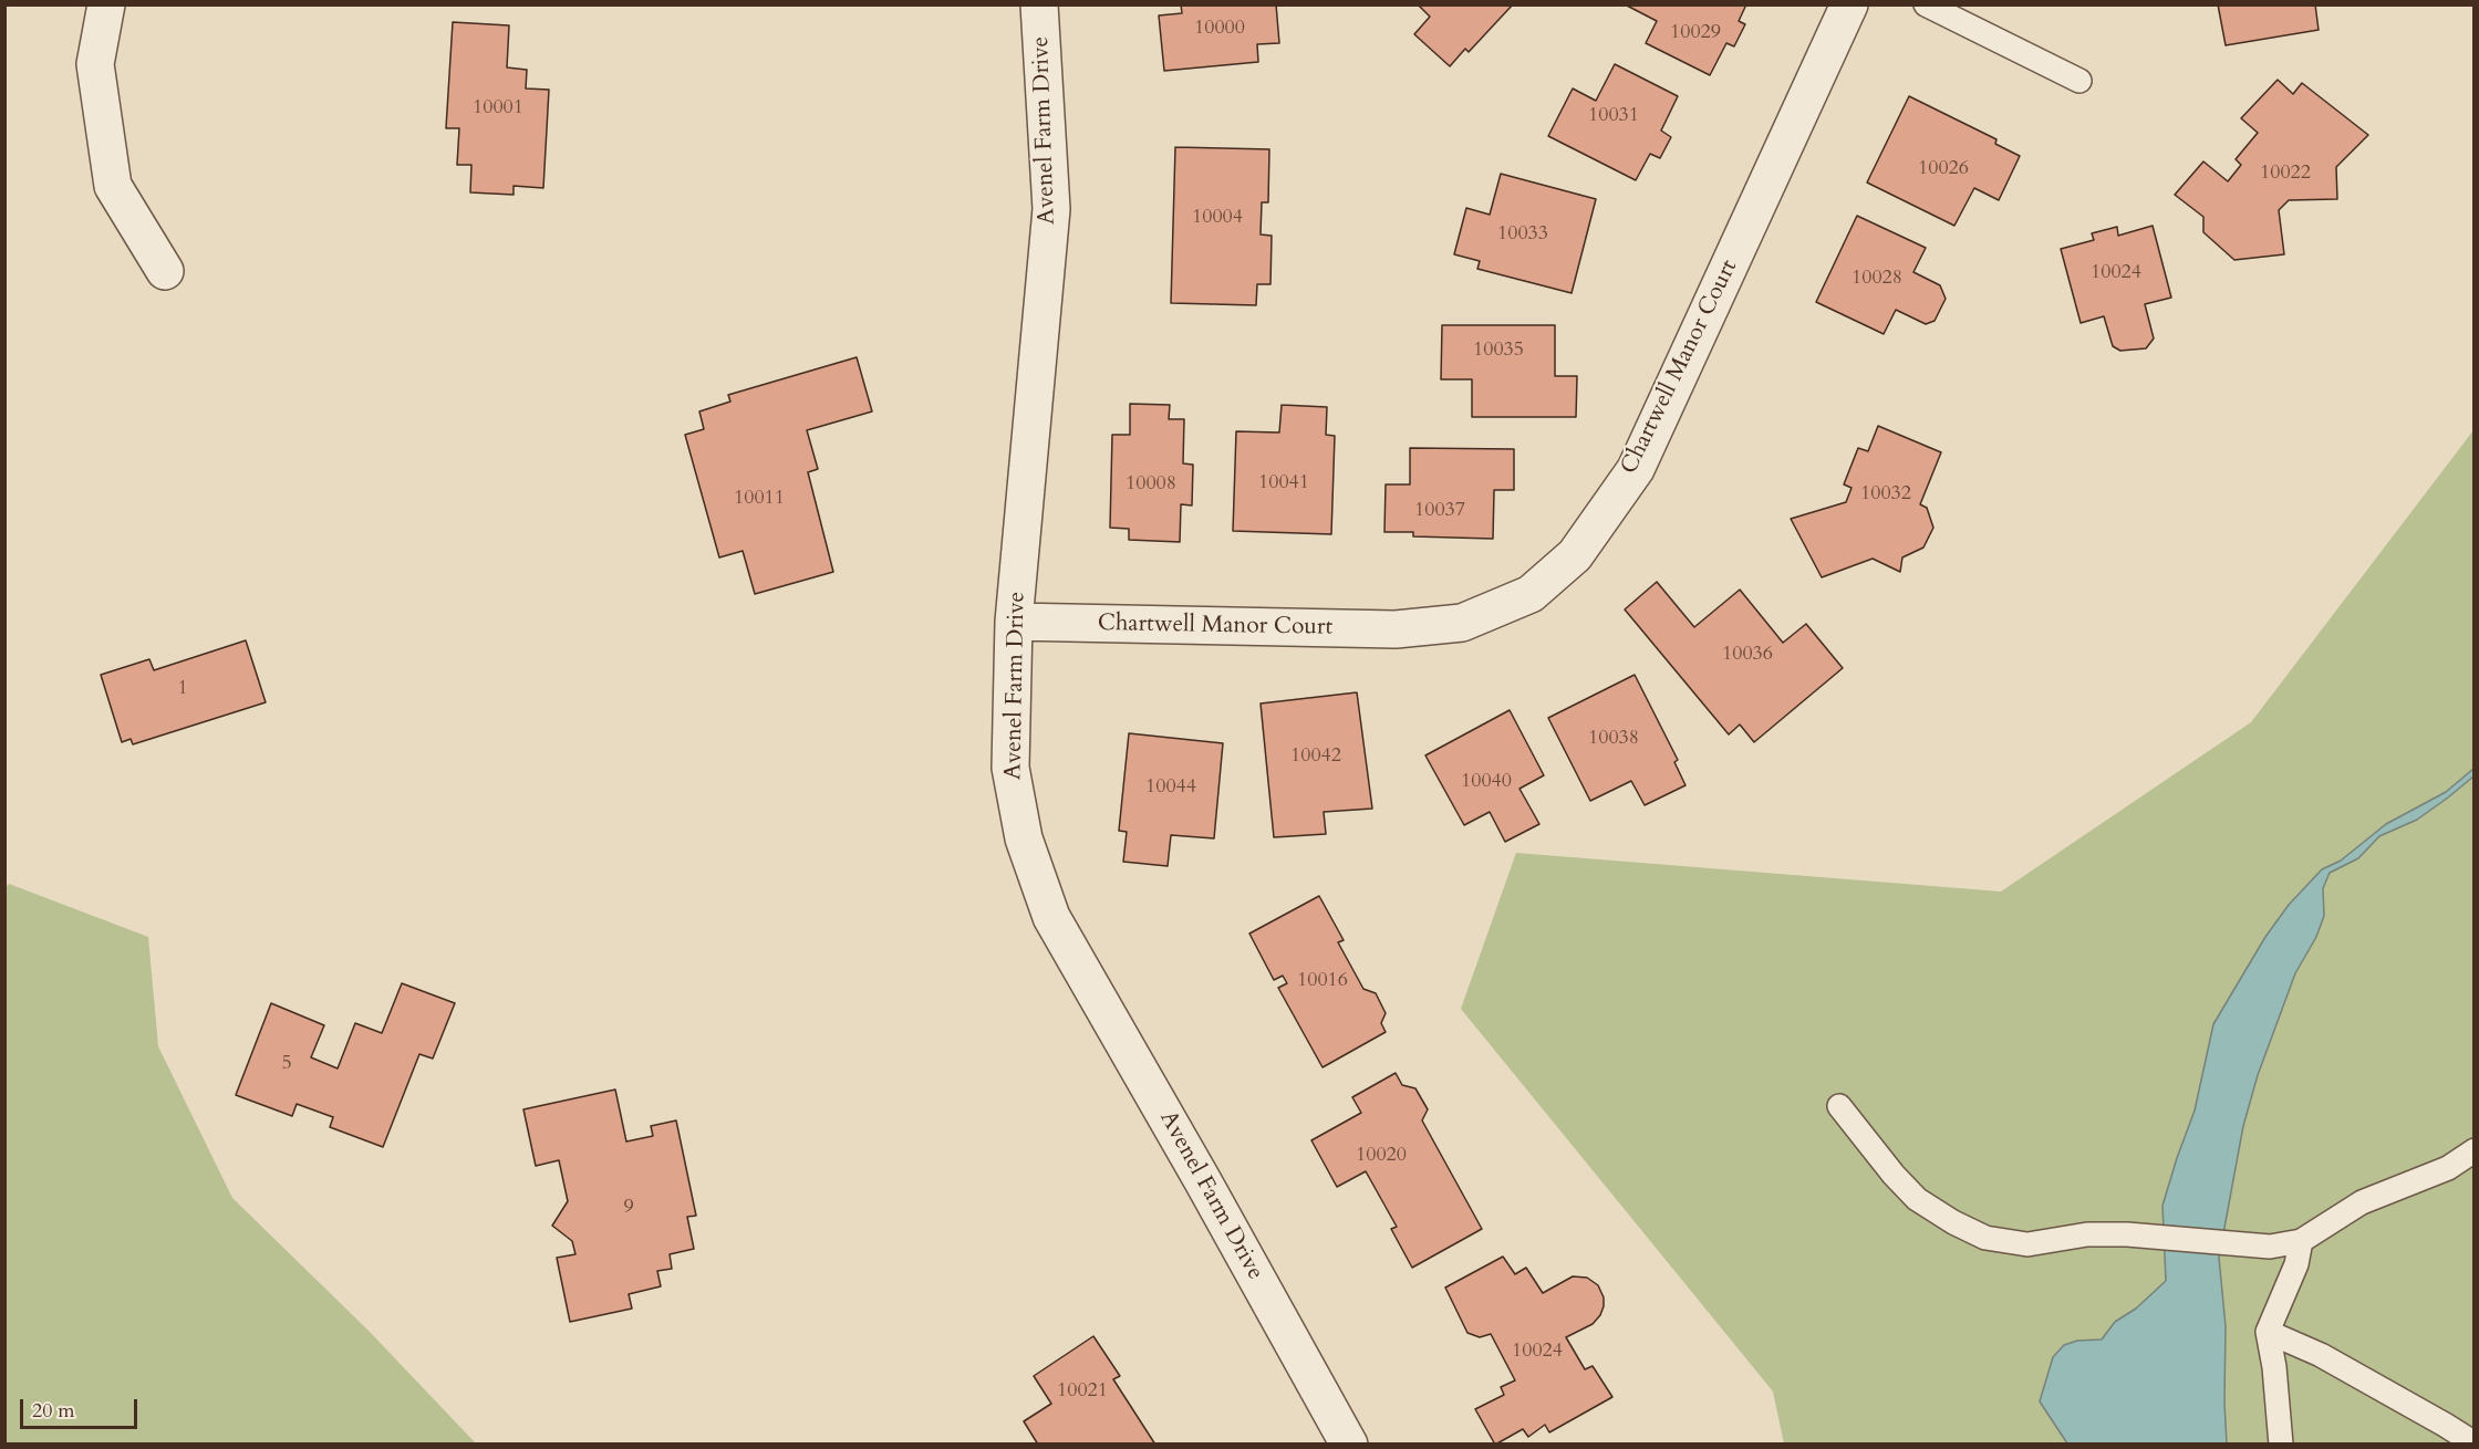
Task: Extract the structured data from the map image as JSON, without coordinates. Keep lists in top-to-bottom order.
{
  "streets": {
    "street": ["Avenel Farm Drive", "Chartwell Manor Court"]
  },
  "crossings": [
    ["Avenel Farm Drive", "Chartwell Manor Court"]
  ],
  "house_numbers": [
    "10000",
    "10029",
    "10001",
    "10031",
    "10026",
    "10022",
    "10004",
    "10033",
    "10024",
    "10028",
    "10035",
    "10041",
    "10008",
    "10032",
    "10011",
    "10037",
    "10036",
    "1",
    "10038",
    "10042",
    "10040",
    "10044",
    "10016",
    "5",
    "10020",
    "9",
    "10024",
    "10021"
  ],
  "scale_bar": "20 m"
}
